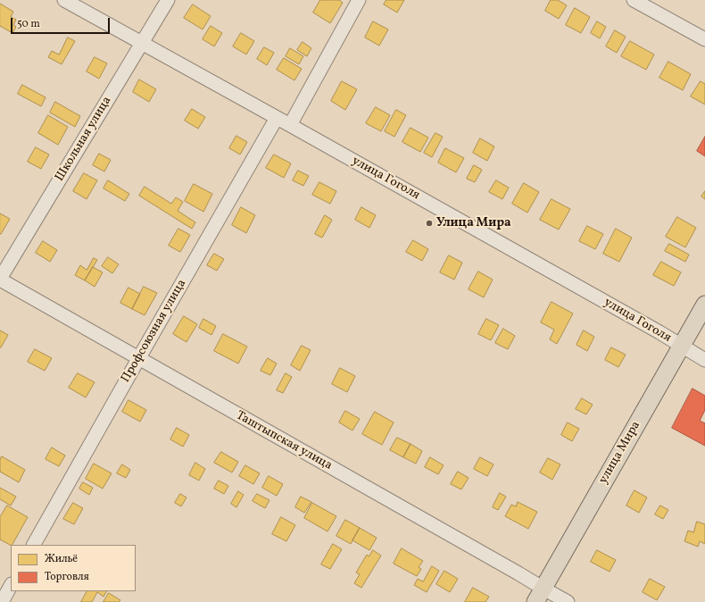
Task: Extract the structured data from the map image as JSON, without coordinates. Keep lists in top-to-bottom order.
{
  "streets": {
    "main road": ["улица Мира"],
    "street": [
      "Школьная улица",
      "улица Гоголя",
      "Профсоюзная улица",
      "Таштыпская улица"
    ]
  },
  "crossings": [
    ["Школьная улица", "улица Гоголя"],
    ["Школьная улица", "Таштыпская улица"],
    ["улица Гоголя", "Профсоюзная улица"],
    ["улица Гоголя", "улица Мира"],
    ["Профсоюзная улица", "Таштыпская улица"],
    ["Таштыпская улица", "улица Мира"]
  ],
  "places": ["Улица Мира"],
  "legend": ["Жильё", "Торговля"],
  "scale_bar": "50 m"
}
